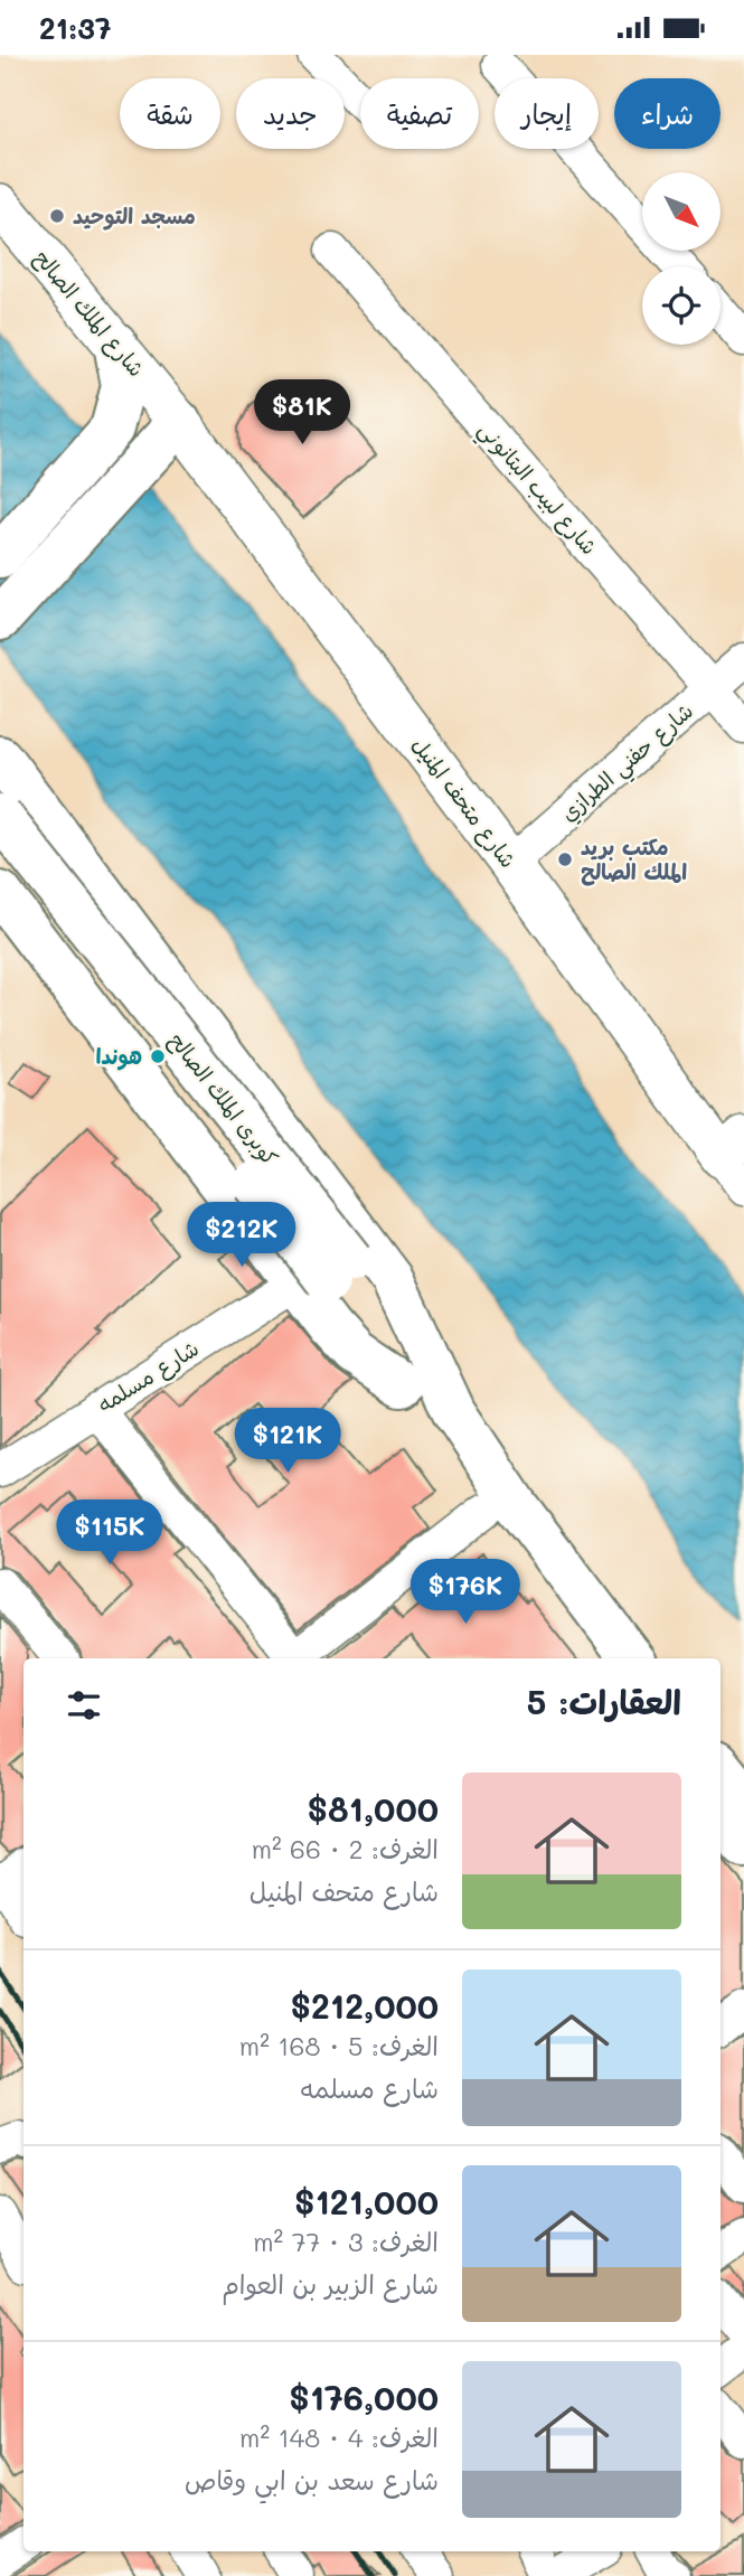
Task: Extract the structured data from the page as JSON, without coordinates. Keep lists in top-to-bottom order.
{
  "streets": {
    "highway": ["كوبرى الملك الصالح"],
    "main road": ["شارع الملك الصالح", "شارع متحف المنيل"],
    "street": ["شارع لبيب البتانوني", "شارع حفني الطرازي", "شارع مسلمه"]
  },
  "crossings": [
    ["شارع الملك الصالح", "شارع متحف المنيل"],
    ["شارع لبيب البتانوني", "شارع حفني الطرازي"],
    ["شارع حفني الطرازي", "شارع متحف المنيل"]
  ],
  "places": ["مسجد التوحيد", "مكتب بريد الملك الصالح", "هوندا"],
  "north": "bottom right",
  "page": {
    "status": "21:37",
    "chip": [
      "شراء",
      "إيجار",
      "تصفية",
      "جديد",
      "شقة"
    ],
    "price": [
      "$81K",
      "$212K",
      "$121K",
      "$115K",
      "$176K"
    ],
    "heading": "العقارات: 5",
    "list": [
      {
        "name": "$81,000",
        "note": "الغرف: 2 · 66 m² · شارع متحف المنيل"
      },
      {
        "name": "$212,000",
        "note": "الغرف: 5 · 168 m² · شارع مسلمه"
      },
      {
        "name": "$121,000",
        "note": "الغرف: 3 · 77 m² · شارع الزبير بن العوام"
      },
      {
        "name": "$176,000",
        "note": "الغرف: 4 · 148 m² · شارع سعد بن ابي وقاص"
      }
    ]
  }
}
